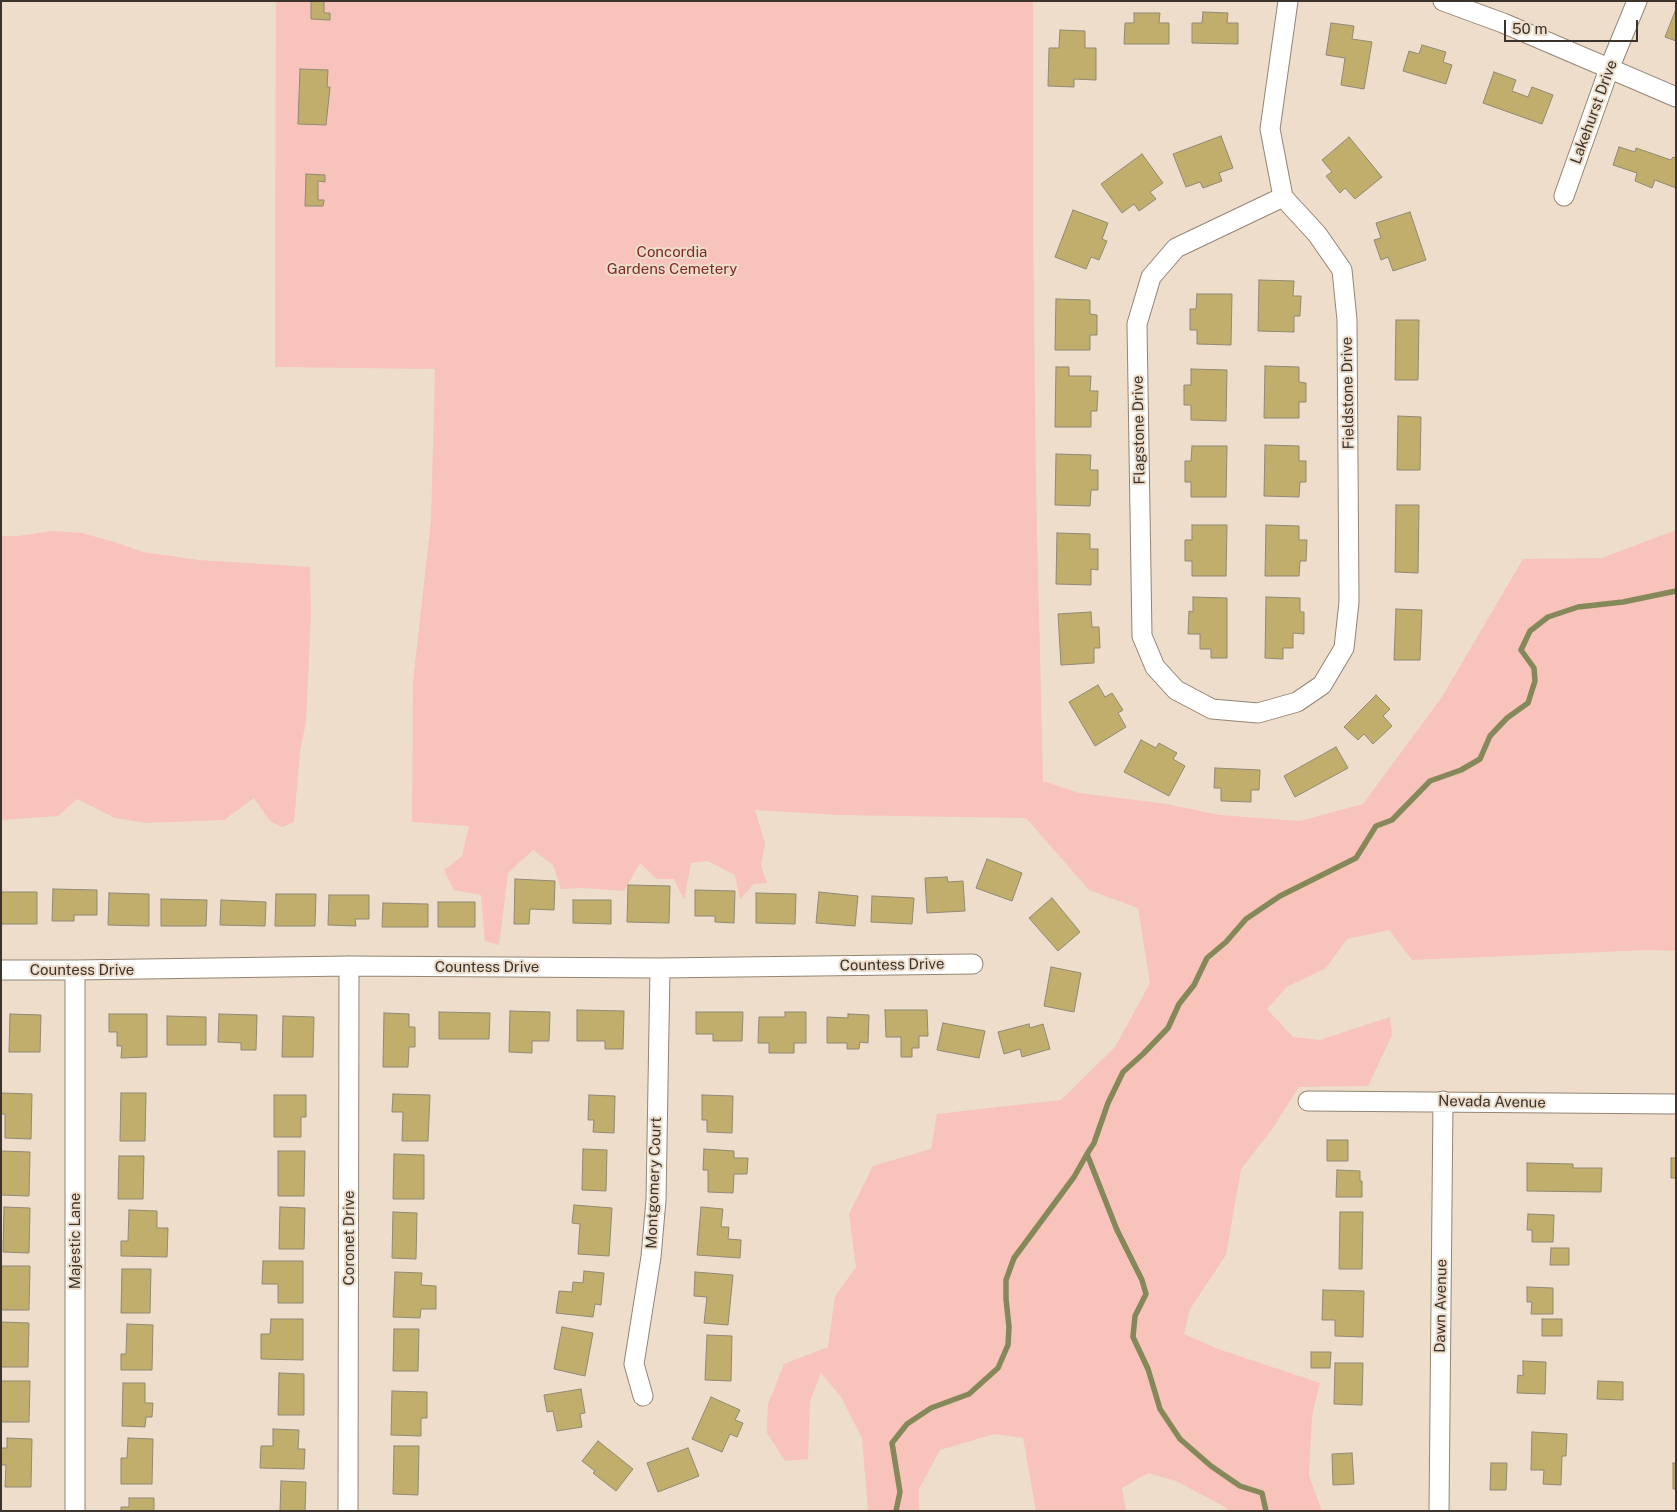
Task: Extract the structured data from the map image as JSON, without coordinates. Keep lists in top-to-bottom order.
{
  "streets": {
    "street": [
      "Lakehurst Drive",
      "Fieldstone Drive",
      "Flagstone Drive",
      "Countess Drive",
      "Nevada Avenue",
      "Montgomery Court",
      "Coronet Drive",
      "Majestic Lane",
      "Dawn Avenue"
    ]
  },
  "crossings": [
    ["Fieldstone Drive", "Flagstone Drive"],
    ["Countess Drive", "Montgomery Court"],
    ["Countess Drive", "Coronet Drive"],
    ["Countess Drive", "Majestic Lane"],
    ["Nevada Avenue", "Dawn Avenue"]
  ],
  "parks": ["Concordia Gardens Cemetery"],
  "scale_bar": "50 m"
}
